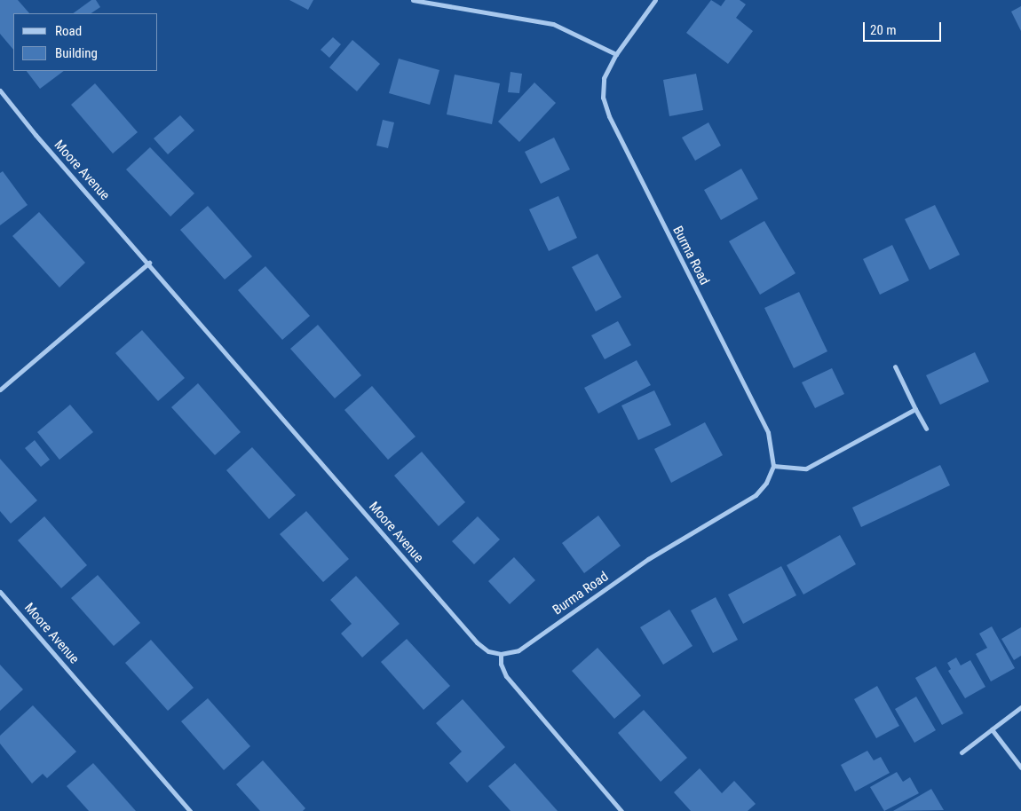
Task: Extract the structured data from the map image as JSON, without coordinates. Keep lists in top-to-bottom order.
{
  "streets": {
    "street": ["Moore Avenue", "Burma Road"]
  },
  "crossings": [
    ["Moore Avenue", "Burma Road"]
  ],
  "legend": ["Road", "Building"],
  "scale_bar": "20 m"
}
